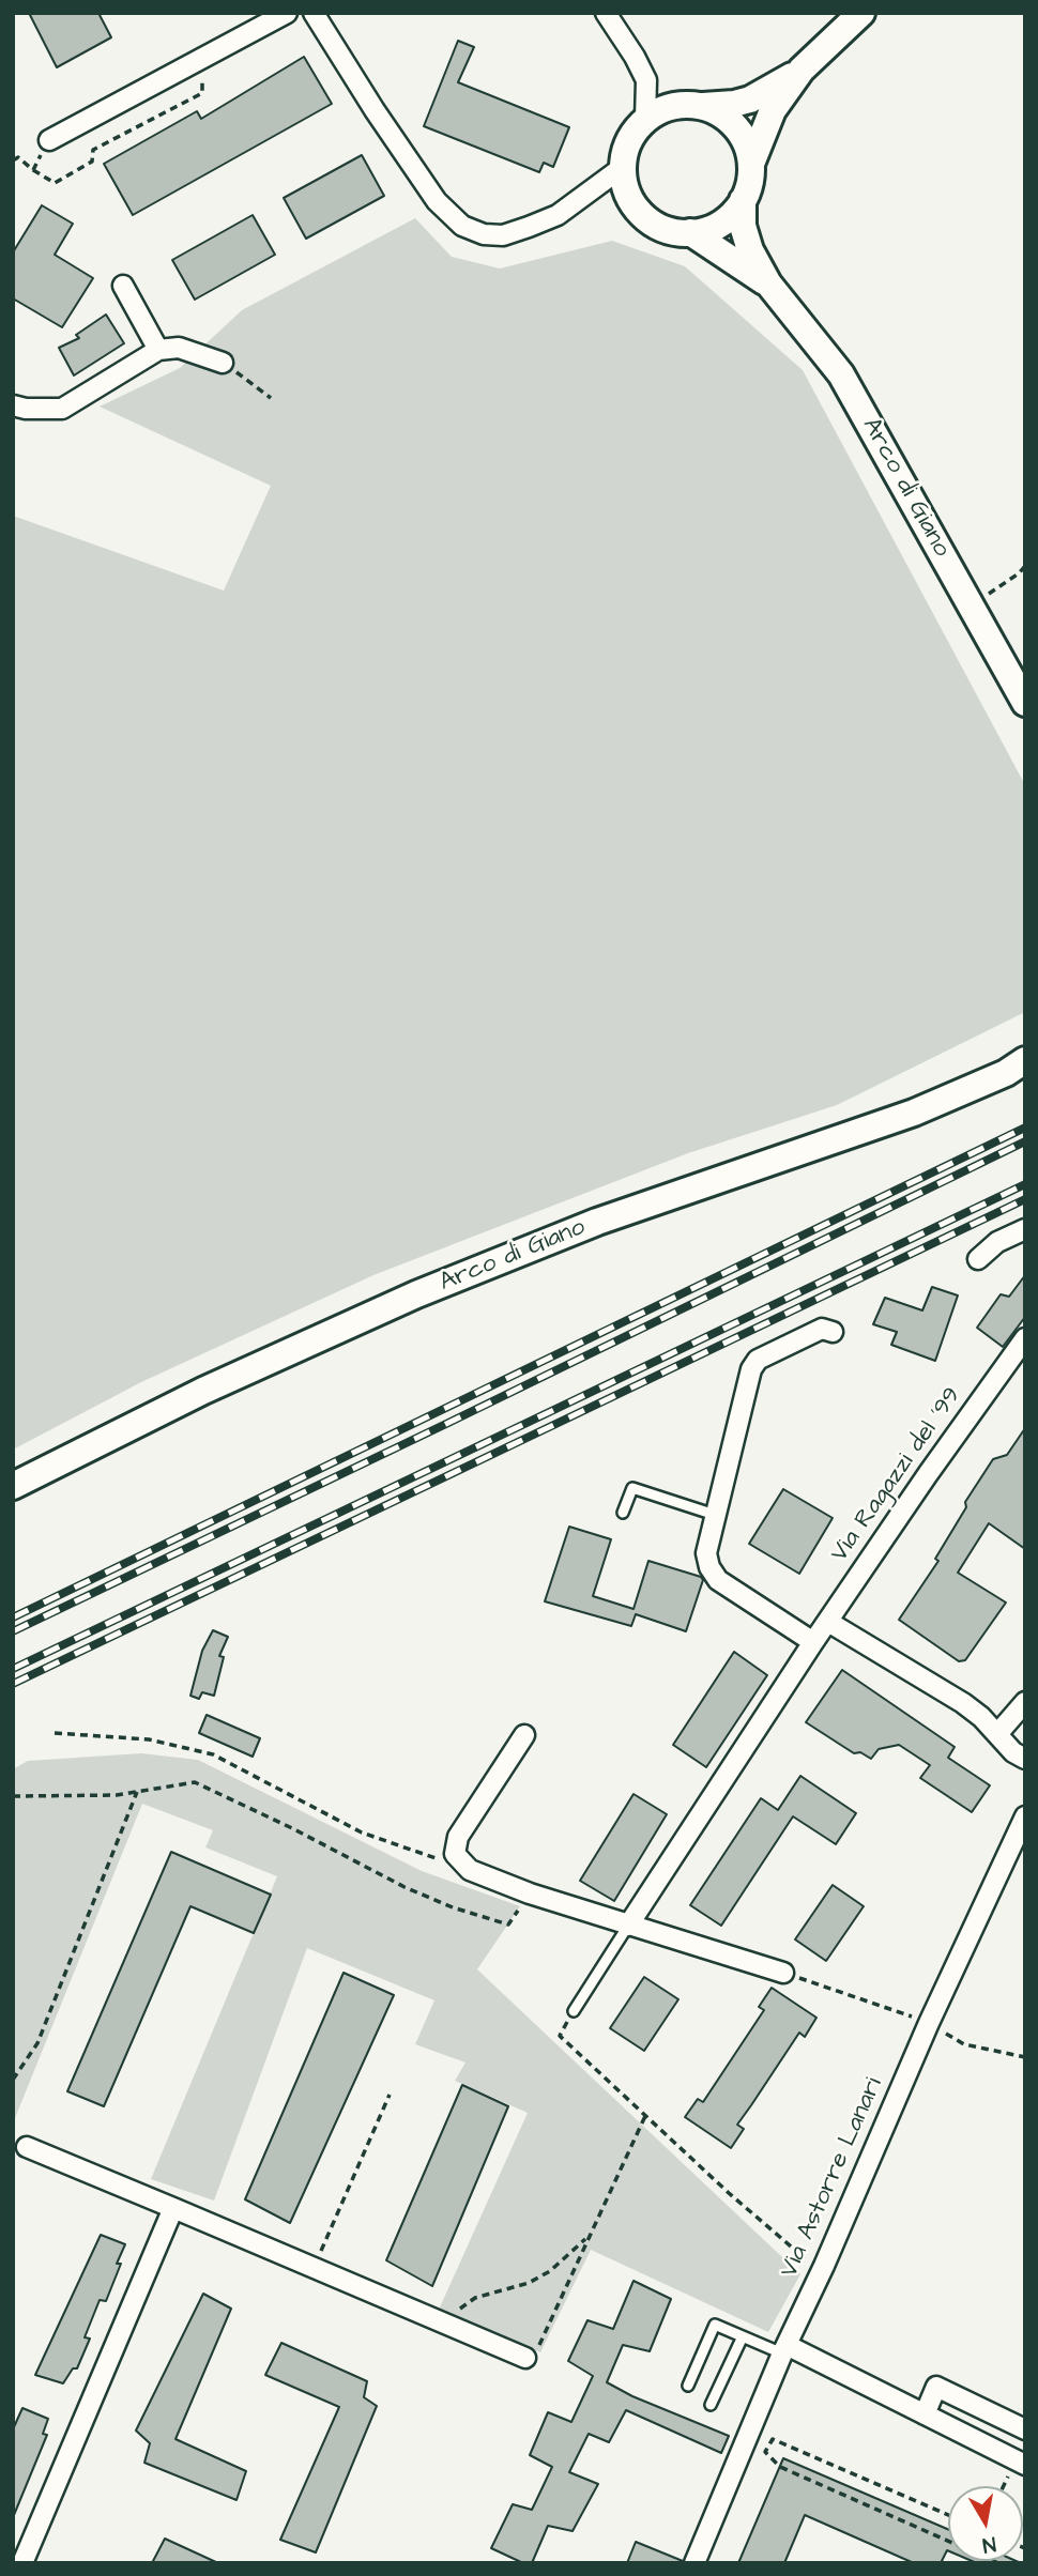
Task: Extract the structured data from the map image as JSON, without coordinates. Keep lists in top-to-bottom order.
{
  "streets": {
    "main road": ["Arco di Giano"],
    "street": ["Via Ragazzi del '99", "Via Astorre Lanari"]
  },
  "north": "bottom"
}
